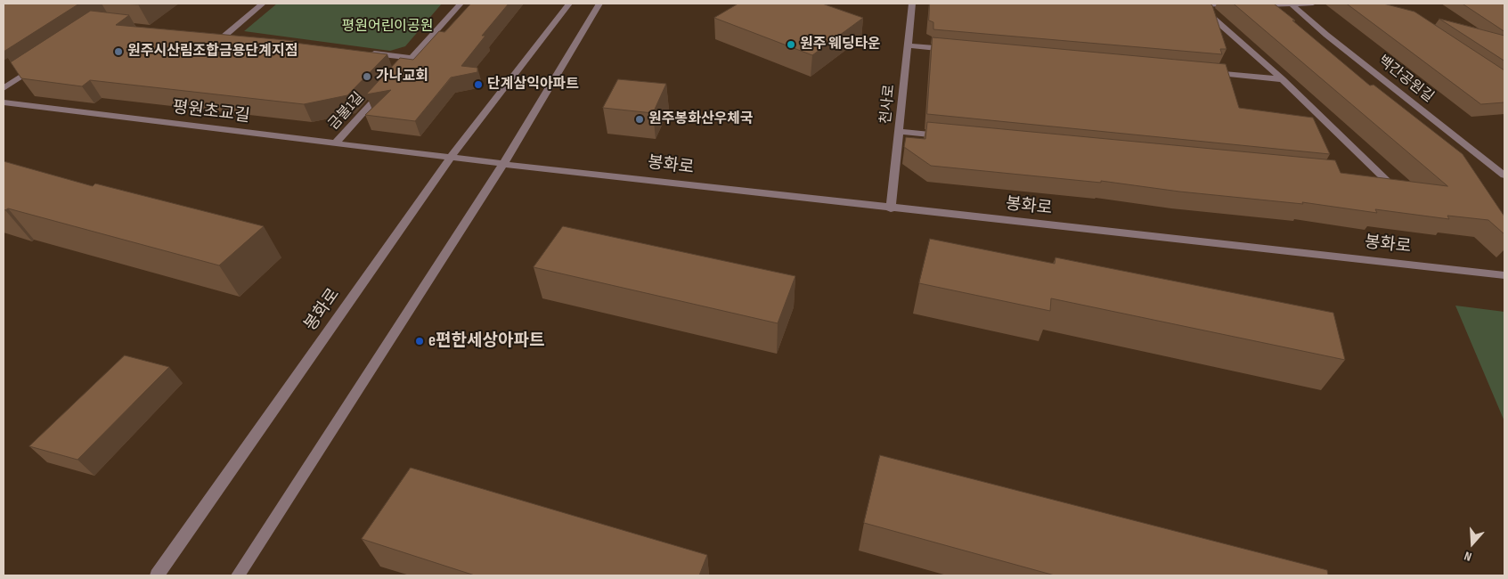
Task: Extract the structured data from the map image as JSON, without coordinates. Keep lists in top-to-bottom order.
{
  "streets": {
    "street": [
      "백간공원길",
      "천사로",
      "금불1길",
      "평원초교길",
      "봉화로"
    ]
  },
  "crossings": [
    ["천사로", "봉화로"],
    ["금불1길", "평원초교길"],
    ["평원초교길", "봉화로"]
  ],
  "parks": ["평원어린이공원"],
  "places": [
    "원주 웨딩타운",
    "원주시산림조합금용단계지점",
    "가나교회",
    "단계삼익아파트",
    "원주봉화산우체국",
    "e편한세상아파트"
  ],
  "north": "bottom"
}
